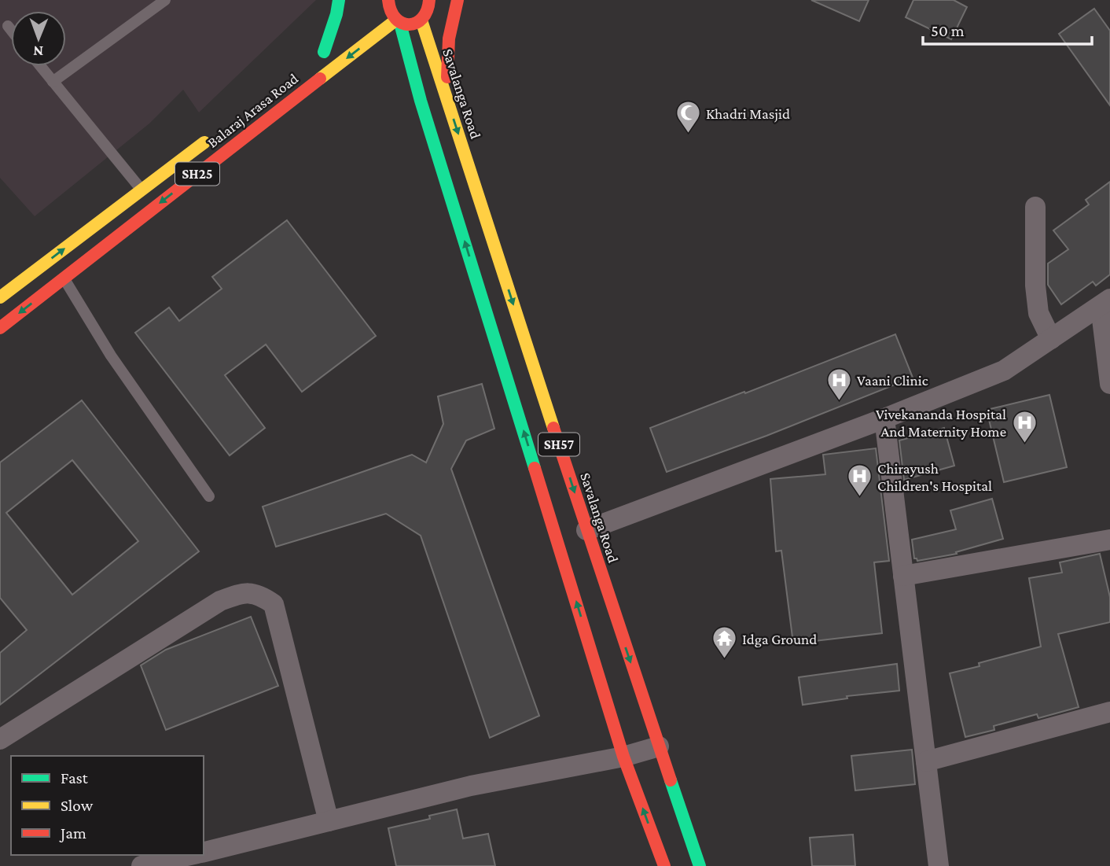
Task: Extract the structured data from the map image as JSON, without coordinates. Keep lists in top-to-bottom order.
{
  "streets": {
    "main road": [
      "Savalanga Road",
      "Balaraj Arasa Road",
      "SH25",
      "SH57"
    ]
  },
  "crossings": [
    ["Balaraj Arasa Road", "SH57"]
  ],
  "places": {
    "mosque": ["Khadri Masjid"],
    "hospital": ["Vaani Clinic", "Vivekananda Hospital And Maternity Home", "Chirayush Children's Hospital"],
    "temple": ["Idga Ground"]
  },
  "legend": ["Fast", "Slow", "Jam"],
  "scale_bar": "50 m",
  "north": "bottom"
}
